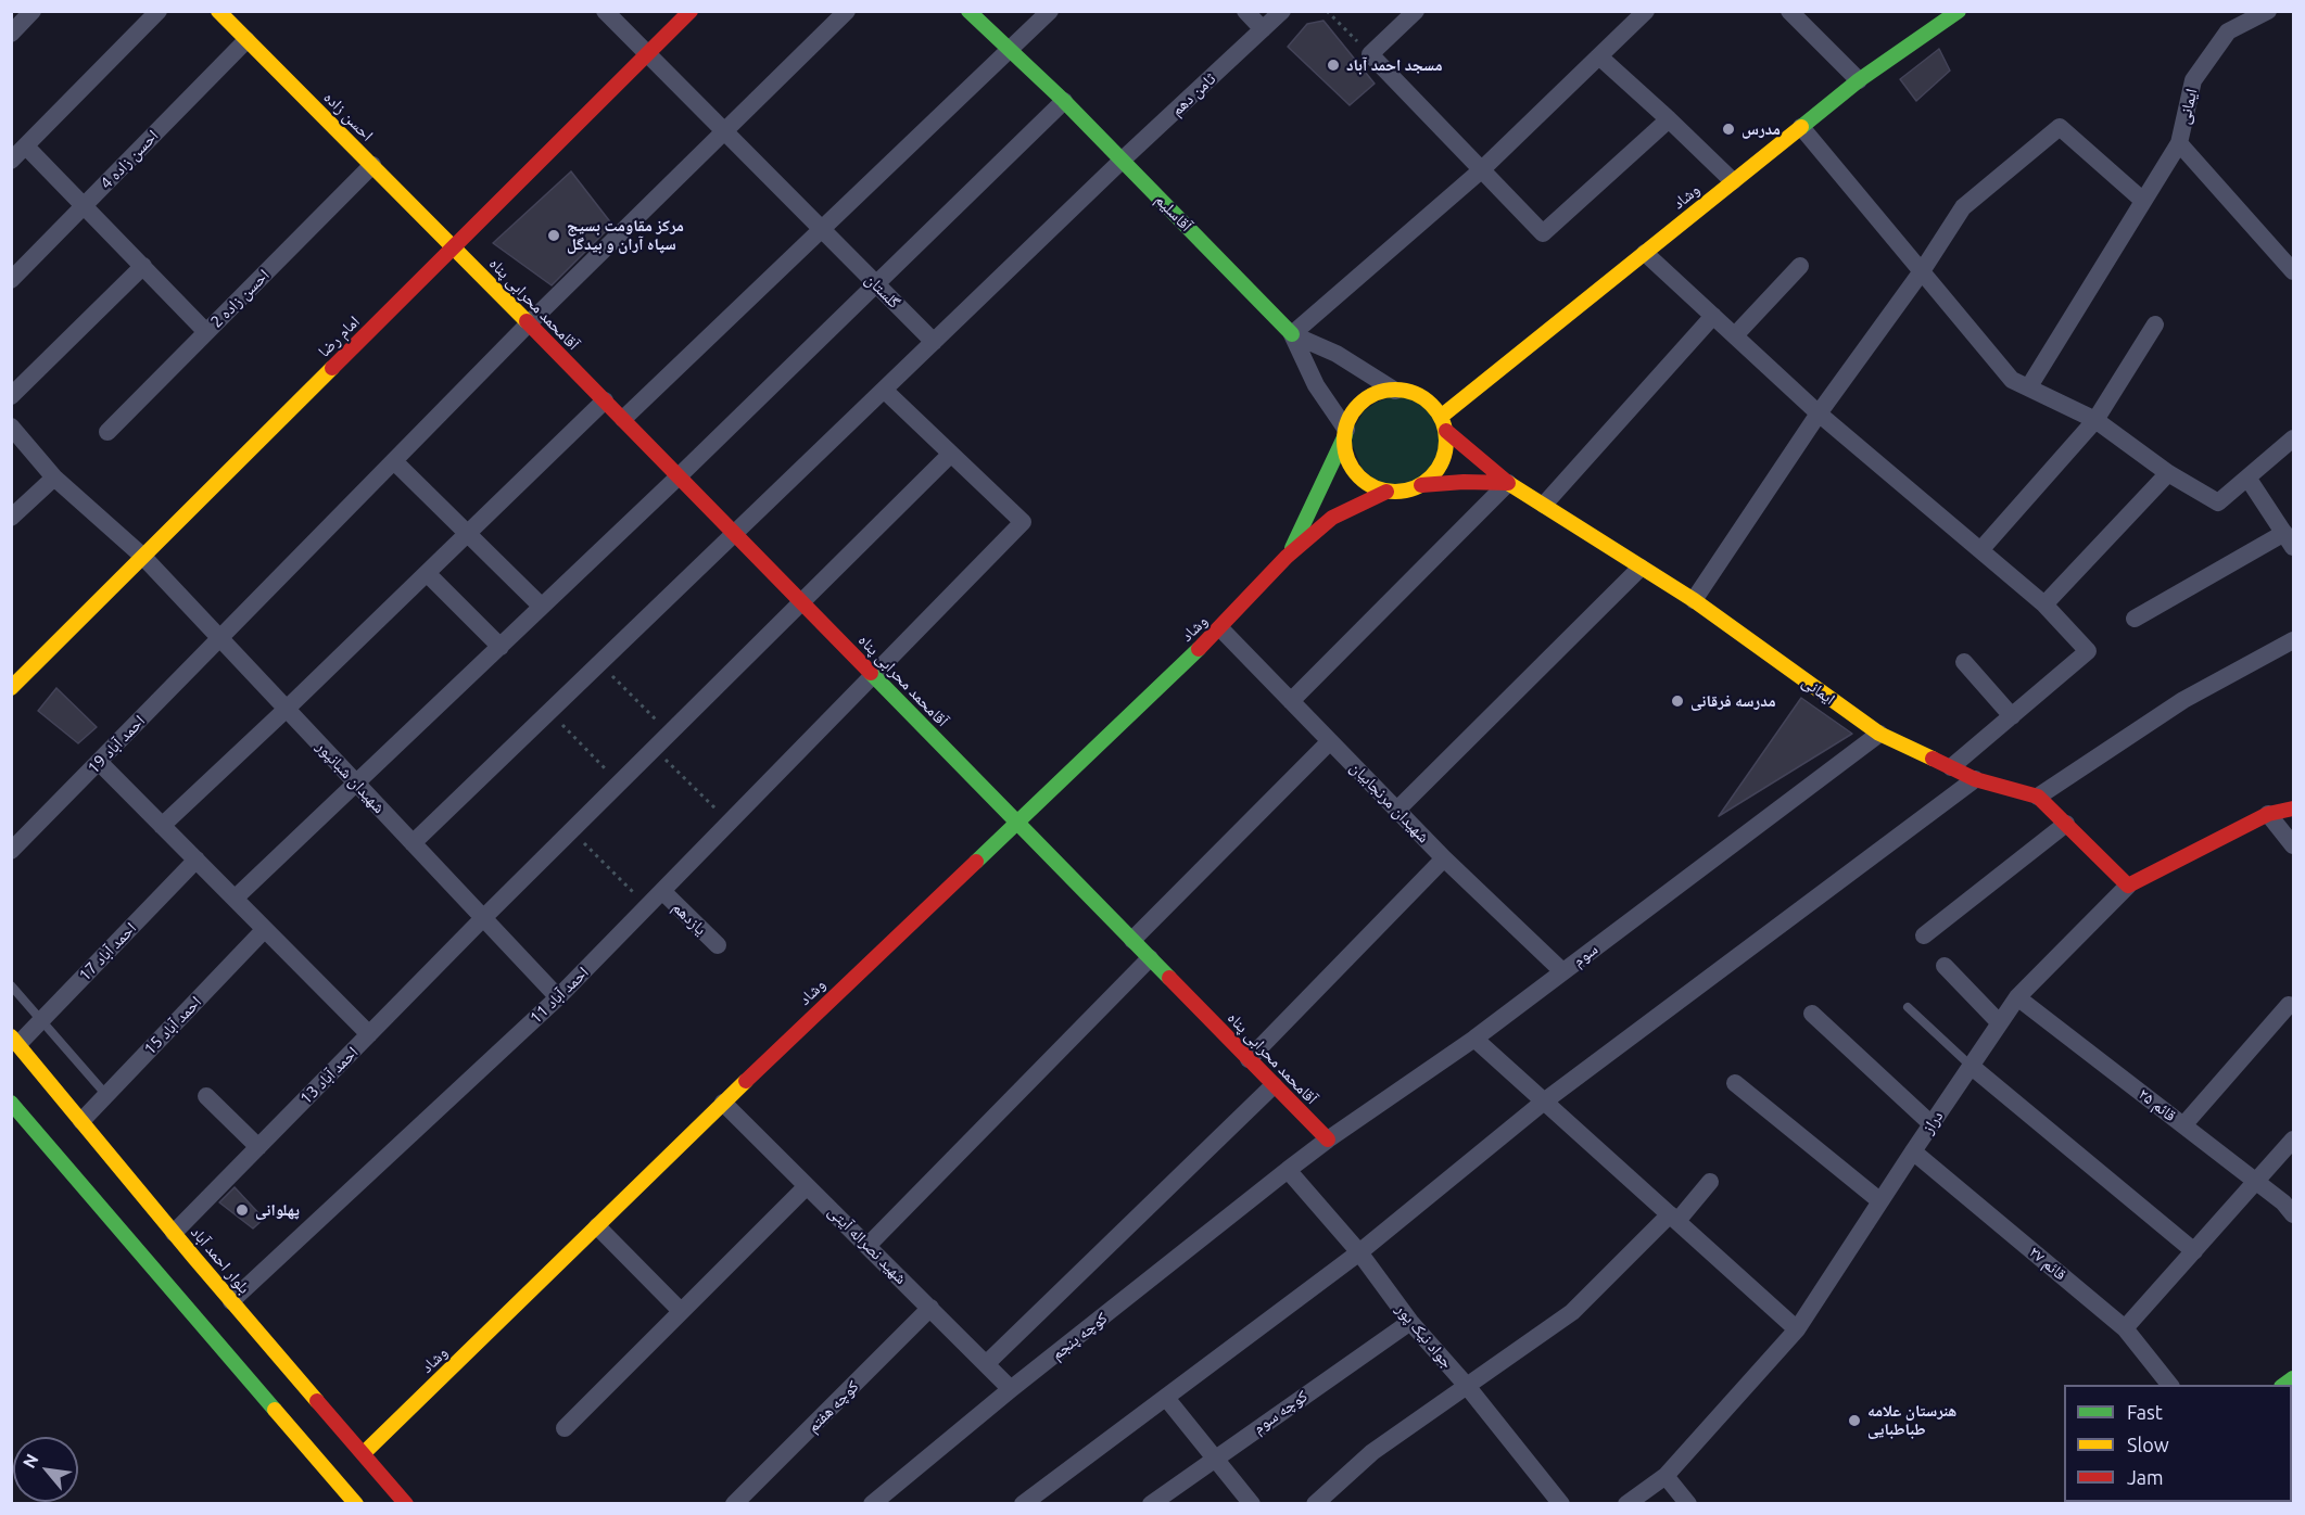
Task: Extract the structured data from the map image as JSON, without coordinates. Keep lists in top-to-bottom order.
{
  "streets": {
    "street": [
      "ثامن دهم",
      "ایمانی",
      "احسن زاده",
      "احسن زاده 4",
      "وشاد",
      "آقاسلیم",
      "گلستان",
      "احسن زاده 2",
      "آقامحمد محرابی پناه",
      "امام رضا",
      "احمد آباد 19",
      "شهیدان شبانپور",
      "شهیدان مرنجابیان",
      "یازدهم",
      "احمد آباد 17",
      "سوم",
      "احمد آباد 11",
      "احمد آباد 15",
      "احمد آباد 13",
      "قائم ۲۵",
      "دراز",
      "شهید نصراله آیتی",
      "بلوار احمد آباد",
      "قائم ۲۷",
      "کوچه پنجم",
      "جواد نیک پور",
      "کوچه هفتم",
      "کوچه سوم"
    ]
  },
  "crossings": [
    ["ثامن دهم", "آقاسلیم"],
    ["ایمانی", "وشاد"],
    ["ایمانی", "آقاسلیم"],
    ["ایمانی", "سوم"],
    ["ایمانی", "دراز"],
    ["احسن زاده", "احسن زاده 4"],
    ["احسن زاده", "احسن زاده 2"],
    ["احسن زاده", "آقامحمد محرابی پناه"],
    ["احسن زاده", "امام رضا"],
    ["وشاد", "آقاسلیم"],
    ["وشاد", "آقامحمد محرابی پناه"],
    ["وشاد", "شهیدان مرنجابیان"],
    ["وشاد", "شهید نصراله آیتی"],
    ["وشاد", "بلوار احمد آباد"],
    ["گلستان", "امام رضا"],
    ["گلستان", "احمد آباد 19"],
    ["آقامحمد محرابی پناه", "امام رضا"],
    ["آقامحمد محرابی پناه", "احمد آباد 19"],
    ["آقامحمد محرابی پناه", "سوم"],
    ["آقامحمد محرابی پناه", "احمد آباد 11"],
    ["آقامحمد محرابی پناه", "احمد آباد 13"],
    ["امام رضا", "شهیدان شبانپور"],
    ["احمد آباد 19", "شهیدان شبانپور"],
    ["شهیدان شبانپور", "احمد آباد 11"],
    ["شهیدان شبانپور", "احمد آباد 13"],
    ["شهیدان مرنجابیان", "سوم"],
    ["یازدهم", "احمد آباد 11"],
    ["احمد آباد 17", "بلوار احمد آباد"],
    ["سوم", "کوچه پنجم"],
    ["سوم", "جواد نیک پور"],
    ["احمد آباد 11", "احمد آباد 13"],
    ["احمد آباد 11", "بلوار احمد آباد"],
    ["احمد آباد 15", "بلوار احمد آباد"],
    ["احمد آباد 13", "بلوار احمد آباد"],
    ["قائم ۲۵", "دراز"],
    ["دراز", "قائم ۲۷"],
    ["شهید نصراله آیتی", "کوچه پنجم"],
    ["شهید نصراله آیتی", "کوچه هفتم"],
    ["کوچه پنجم", "جواد نیک پور"],
    ["جواد نیک پور", "کوچه سوم"]
  ],
  "places": [
    "مسجد احمد آباد",
    "مدرس",
    "مرکز مقاومت بسیج سپاه آران و بیدگل",
    "مدرسه فرقانی",
    "پهلوانی",
    "هنرستان علامه طباطبایی"
  ],
  "legend": ["Fast", "Slow", "Jam"],
  "north": "top left"
}
